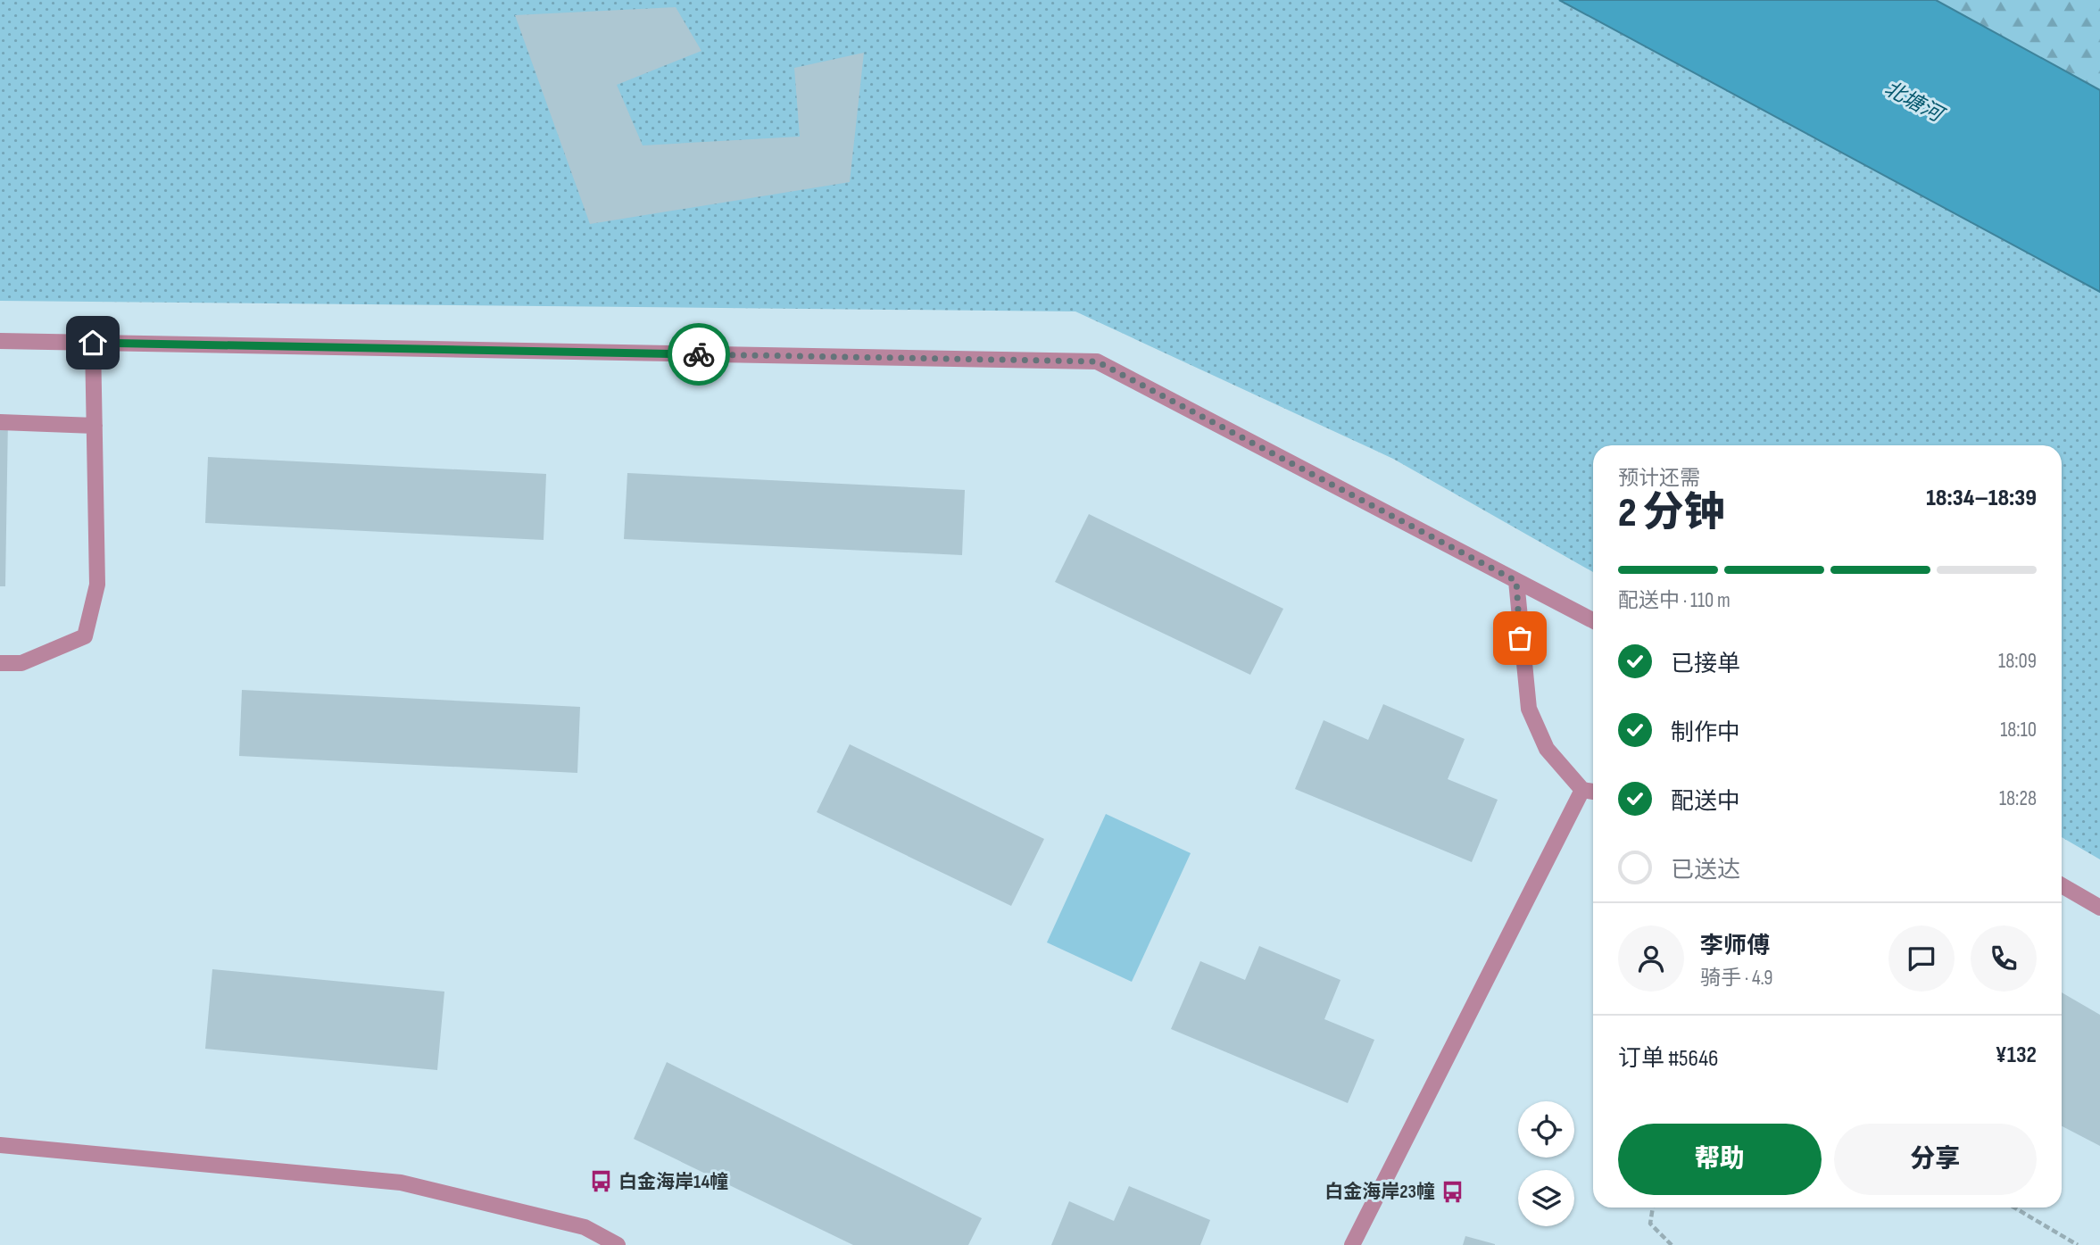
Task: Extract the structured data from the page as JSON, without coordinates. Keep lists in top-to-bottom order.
{
  "water": ["北塘河"],
  "places": {
    "bus stop": ["白金海岸14幢", "白金海岸23幢"]
  },
  "page": {
    "heading": ["2 分钟", "预计还需", "18:34–18:39"],
    "panel": [
      "李师傅",
      "骑手 · 4.9",
      "订单 #5646",
      "¥132"
    ],
    "bar": "配送中 · 110 m",
    "list": [
      ["已接单", "18:09"],
      ["制作中", "18:10"],
      ["配送中", "18:28"],
      "已送达"
    ],
    "buttons": ["帮助", "分享"]
  }
}
